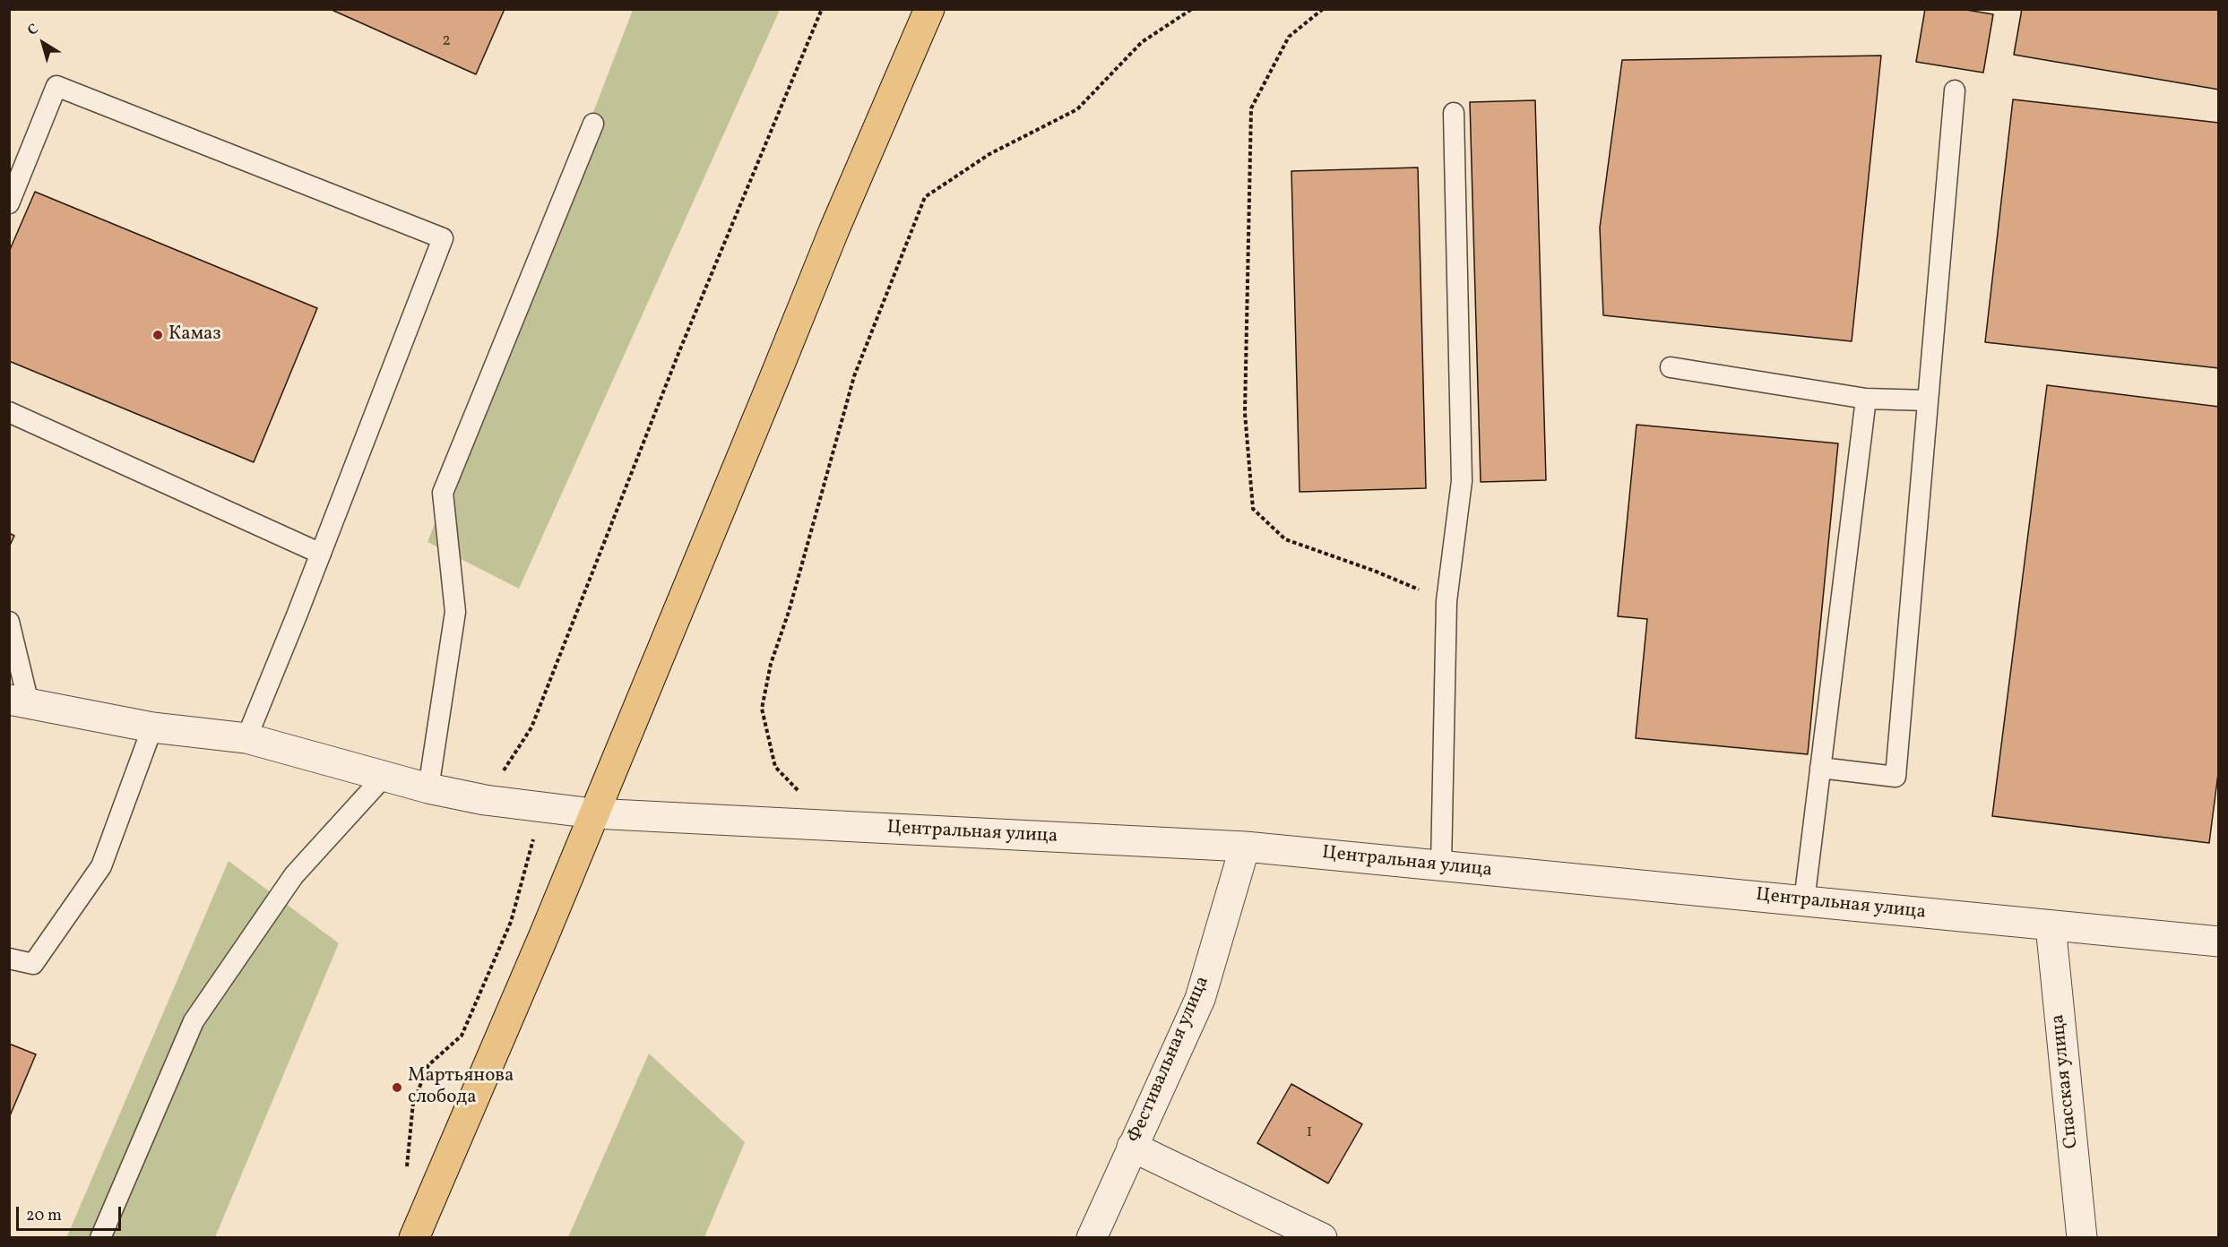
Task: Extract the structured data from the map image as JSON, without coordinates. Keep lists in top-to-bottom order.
{
  "streets": {
    "street": ["Центральная улица", "Фестивальная улица", "Спасская улица"]
  },
  "crossings": [
    ["Центральная улица", "Фестивальная улица"],
    ["Центральная улица", "Спасская улица"]
  ],
  "places": ["Камаз", "Мартьянова слобода"],
  "house_numbers": ["2", "1"],
  "scale_bar": "20 m",
  "north": "top left"
}
